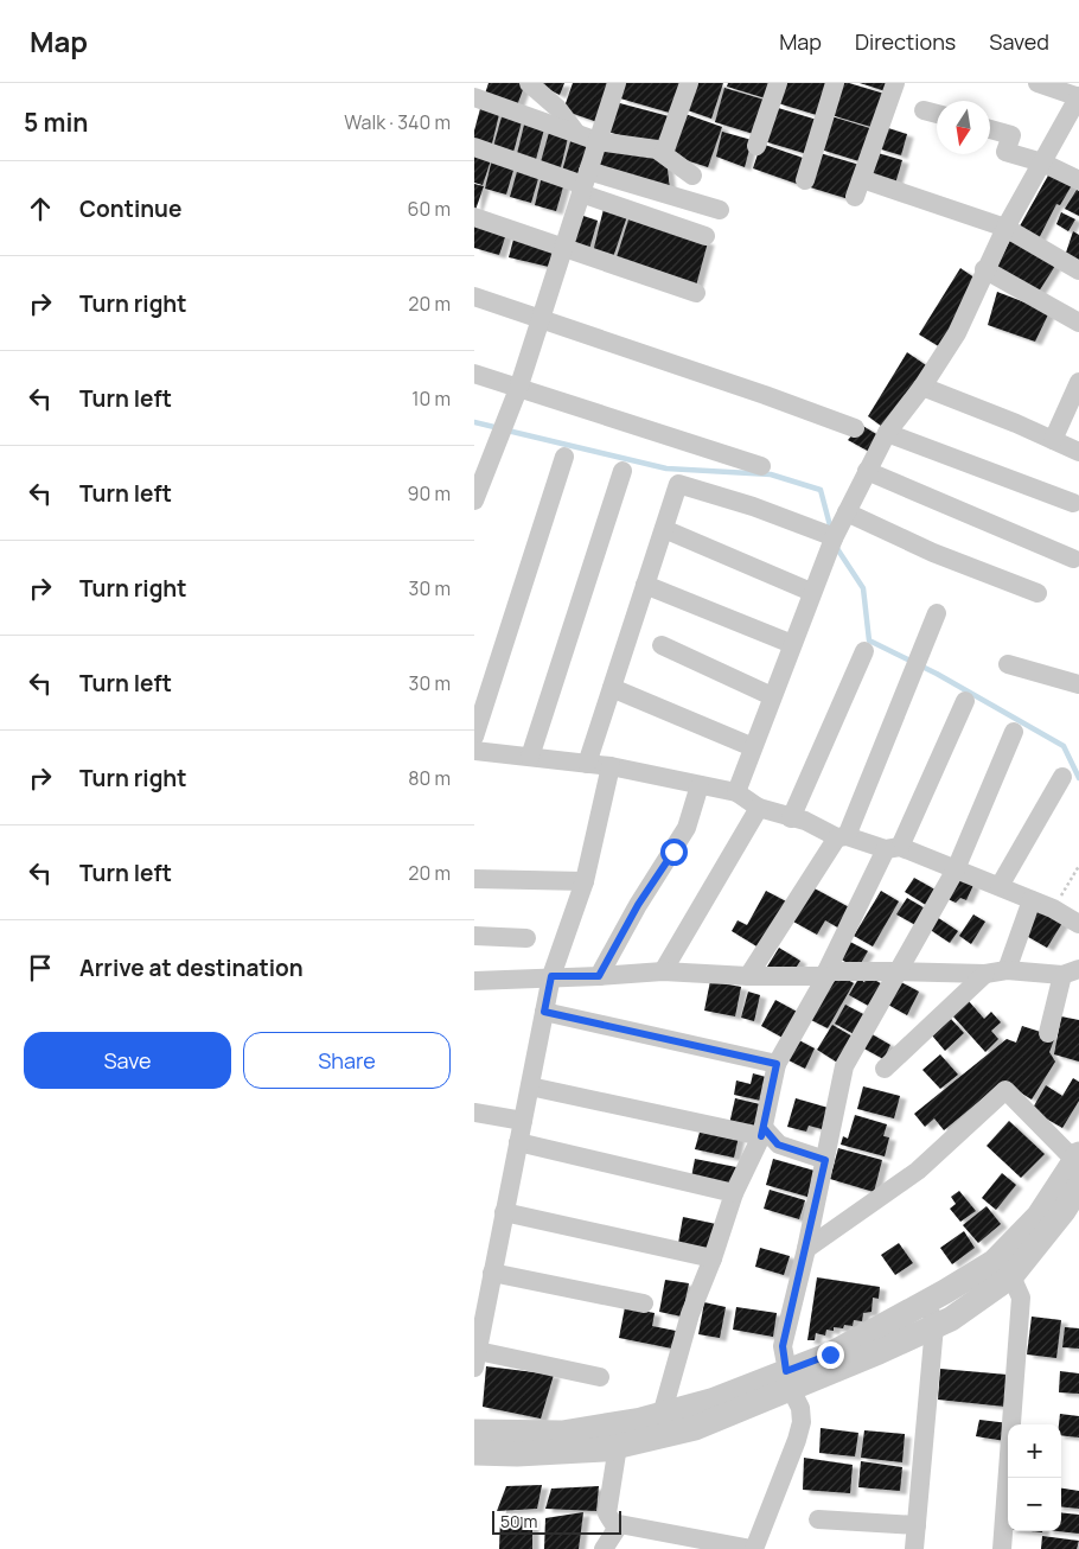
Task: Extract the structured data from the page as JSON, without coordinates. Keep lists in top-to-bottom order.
{
  "scale_bar": "50 m",
  "north": "bottom",
  "page": {
    "header": "Map",
    "nav": ["Map", "Directions", "Saved"],
    "heading": ["5 min", "Walk · 340 m"],
    "list": [
      ["Continue", "60 m"],
      ["Turn right", "20 m"],
      ["Turn left", "10 m"],
      ["Turn left", "90 m"],
      ["Turn right", "30 m"],
      ["Turn left", "30 m"],
      ["Turn right", "80 m"],
      ["Turn left", "20 m"],
      "Arrive at destination"
    ],
    "buttons": ["Save", "Share"],
    "map_buttons": ["+", "−"],
    "scale": "50 m"
  }
}
